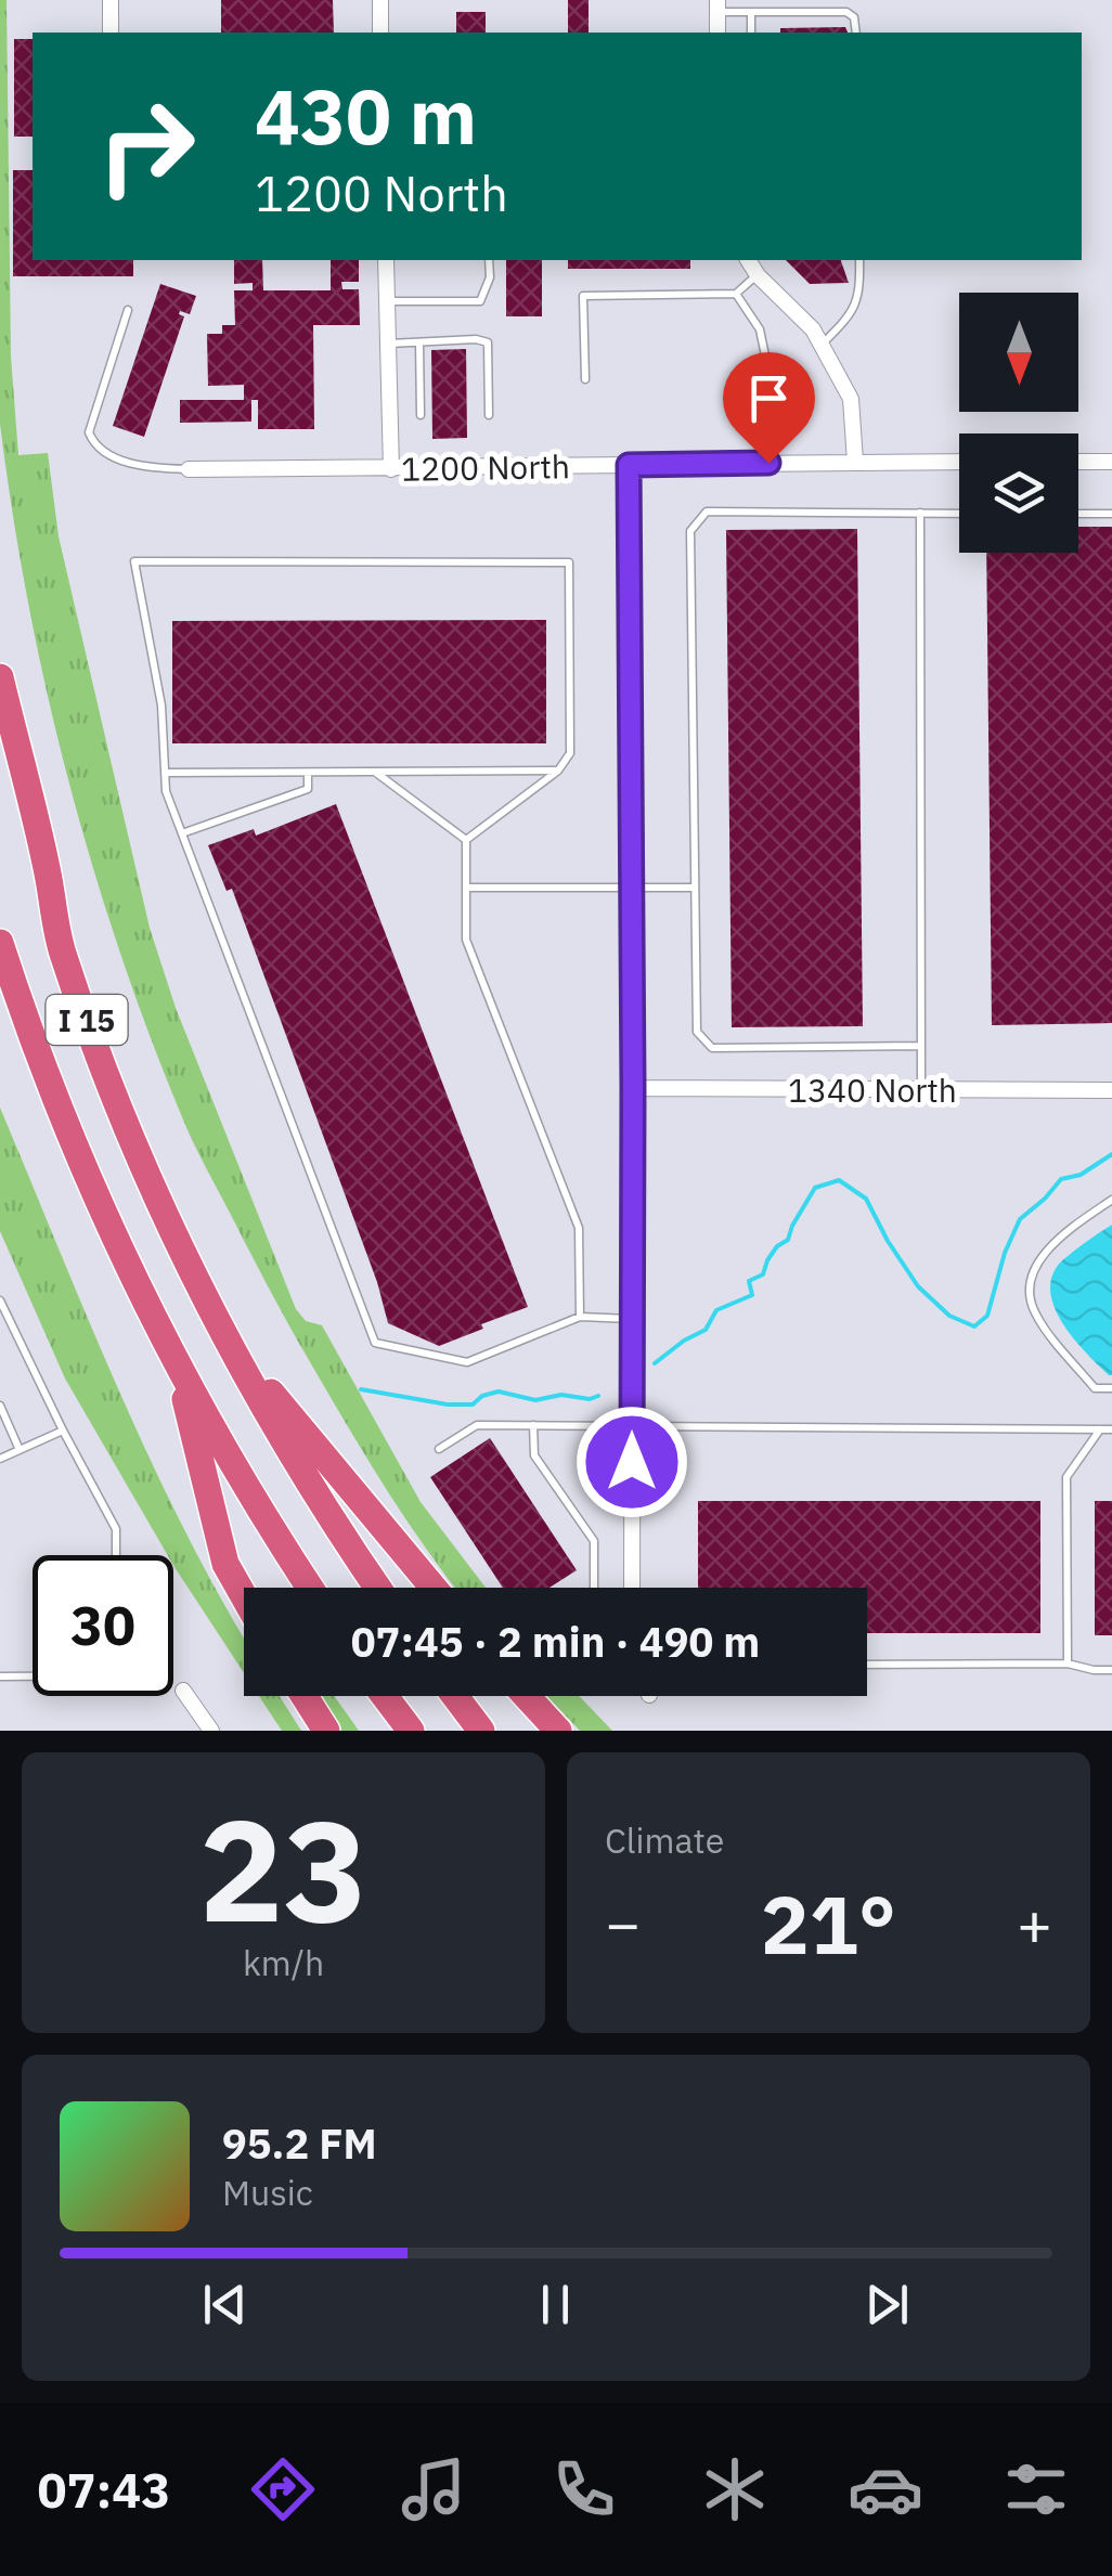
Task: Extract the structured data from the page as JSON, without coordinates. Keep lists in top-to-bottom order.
{
  "streets": {
    "highway": ["I 15"],
    "street": ["1200 North", "1340 North"]
  },
  "north": "bottom",
  "page": {
    "turn": ["430 m", "1200 North"],
    "limit": "30",
    "trip": "07:45 · 2 min · 490 m",
    "tile": [
      ["23", "km/h"],
      "Climate"
    ],
    "heat": ["−", "21°", "+"],
    "song": ["95.2 FM", "Music"],
    "tabs": "07:43"
  }
}
